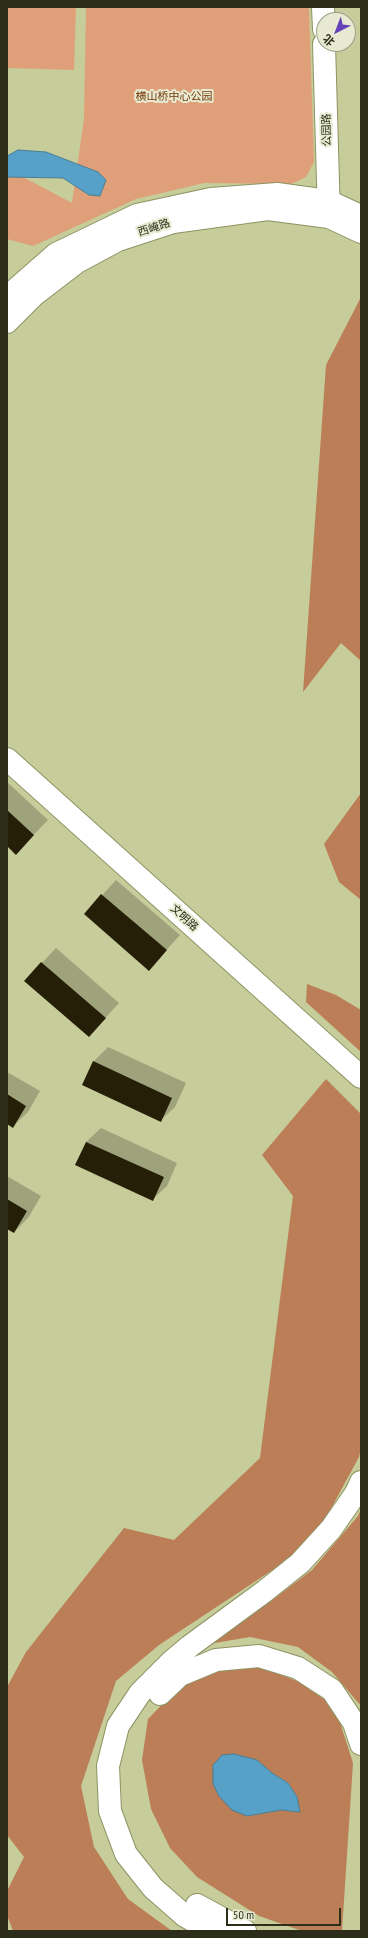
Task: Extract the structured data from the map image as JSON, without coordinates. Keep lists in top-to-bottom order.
{
  "streets": {
    "main road": ["公园路", "西崦路", "文明路"]
  },
  "crossings": [
    ["公园路", "西崦路"]
  ],
  "parks": ["横山桥中心公园"],
  "scale_bar": "50 m",
  "north": "bottom left"
}
